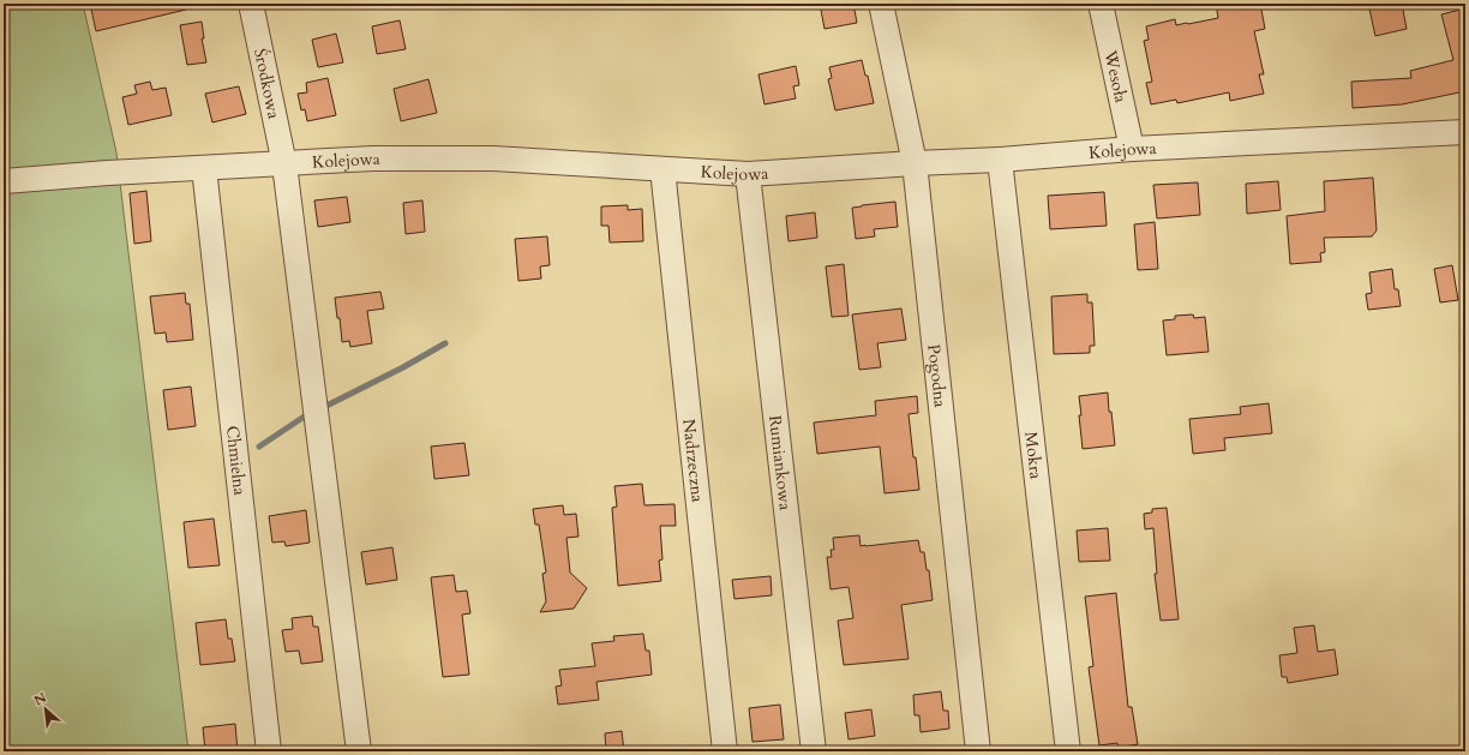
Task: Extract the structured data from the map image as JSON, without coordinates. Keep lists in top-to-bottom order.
{
  "streets": {
    "street": [
      "Wesoła",
      "Środkowa",
      "Kolejowa",
      "Pogodna",
      "Mokra",
      "Chmielna",
      "Nadrzeczna",
      "Rumiankowa"
    ]
  },
  "crossings": [
    ["Wesoła", "Kolejowa"],
    ["Środkowa", "Kolejowa"],
    ["Kolejowa", "Pogodna"],
    ["Kolejowa", "Mokra"],
    ["Kolejowa", "Chmielna"],
    ["Kolejowa", "Nadrzeczna"],
    ["Kolejowa", "Rumiankowa"]
  ],
  "north": "top left"
}
